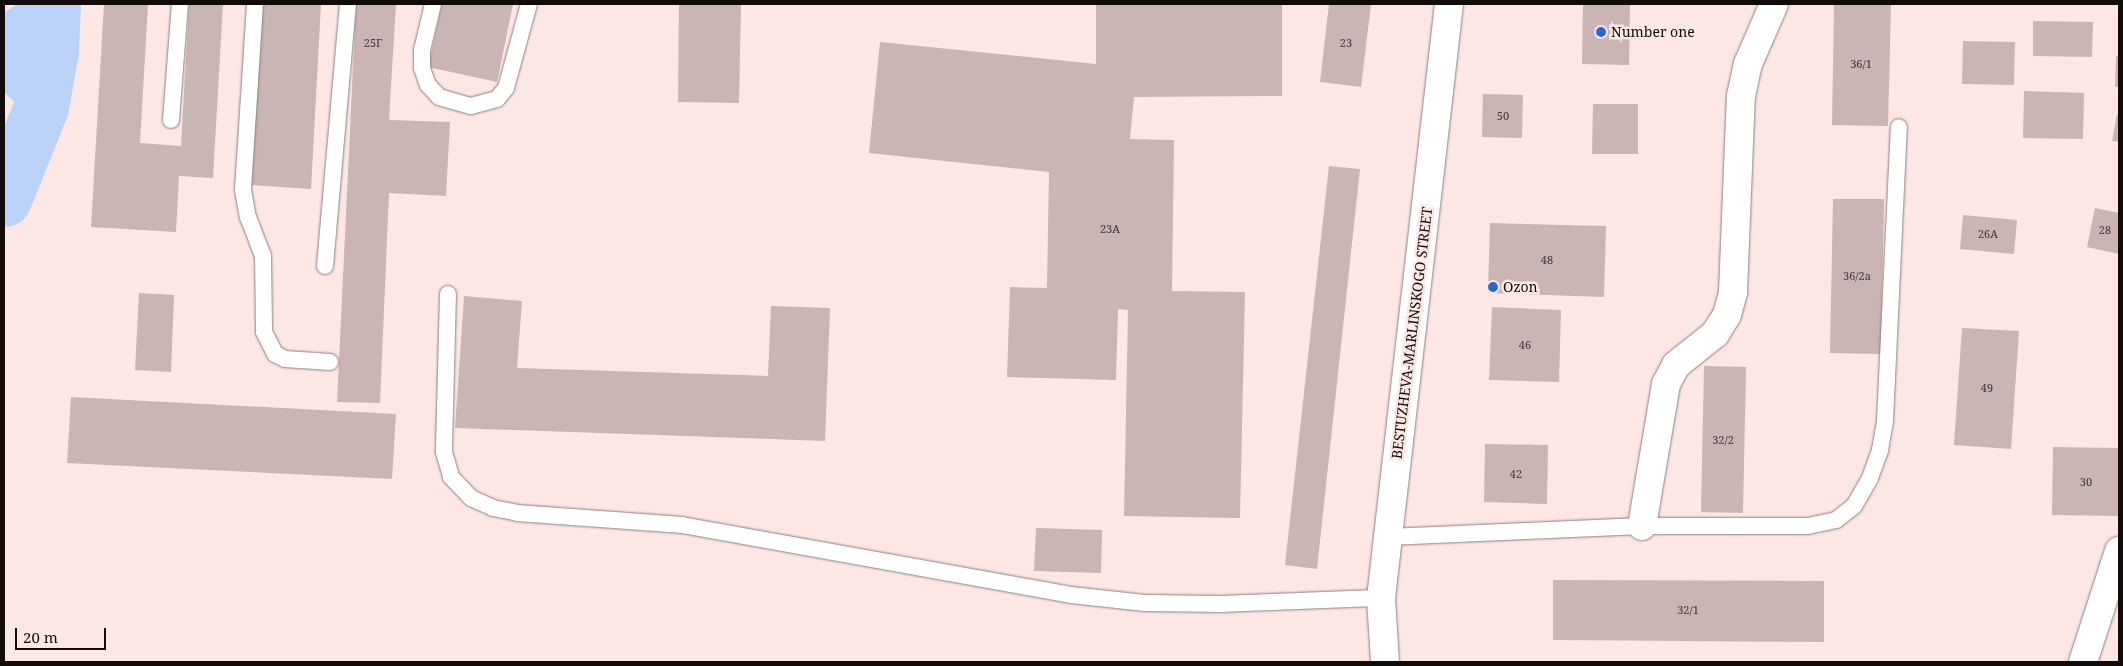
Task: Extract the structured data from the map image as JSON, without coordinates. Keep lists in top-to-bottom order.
{
  "streets": {
    "street": ["BESTUZHEVA-MARLINSKOGO STREET"]
  },
  "places": ["Number one", "Ozon"],
  "house_numbers": [
    "25Г",
    "23",
    "36/1",
    "50",
    "23А",
    "28",
    "26А",
    "48",
    "36/2а",
    "46",
    "49",
    "32/2",
    "42",
    "30",
    "32/1"
  ],
  "scale_bar": "20 m"
}
